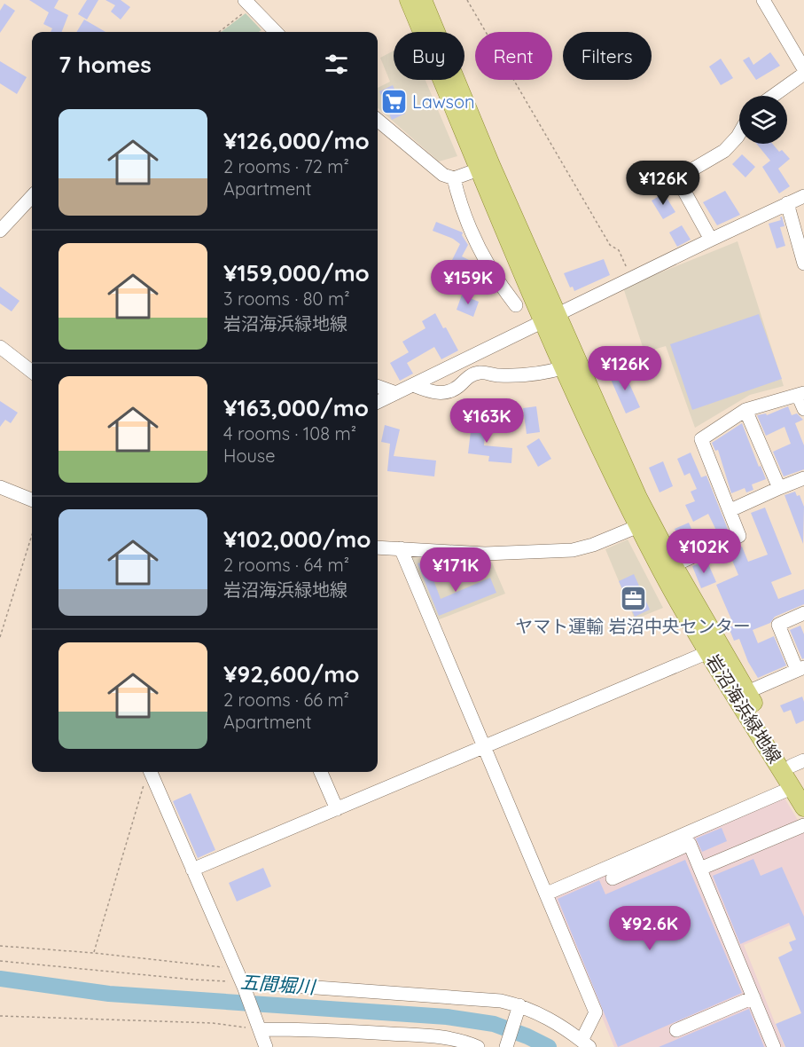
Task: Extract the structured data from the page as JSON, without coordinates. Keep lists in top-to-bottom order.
{
  "streets": {
    "main road": ["岩沼海浜緑地線"]
  },
  "water": ["五間堀川"],
  "places": {
    "supermarket": ["Lawson"],
    "office": ["ヤマト運輸 岩沼中央センター"]
  },
  "page": {
    "chip": ["Buy", "Rent", "Filters"],
    "heading": "7 homes",
    "list": [
      {
        "name": "¥126,000/mo",
        "note": "2 rooms · 72 m² · Apartment"
      },
      {
        "name": "¥159,000/mo",
        "note": "3 rooms · 80 m² · 岩沼海浜緑地線"
      },
      {
        "name": "¥163,000/mo",
        "note": "4 rooms · 108 m² · House"
      },
      {
        "name": "¥102,000/mo",
        "note": "2 rooms · 64 m² · 岩沼海浜緑地線"
      },
      {
        "name": "¥92,600/mo",
        "note": "2 rooms · 66 m² · Apartment"
      }
    ],
    "price": [
      "¥126K",
      "¥159K",
      "¥126K",
      "¥163K",
      "¥102K",
      "¥171K",
      "¥92.6K"
    ]
  }
}
